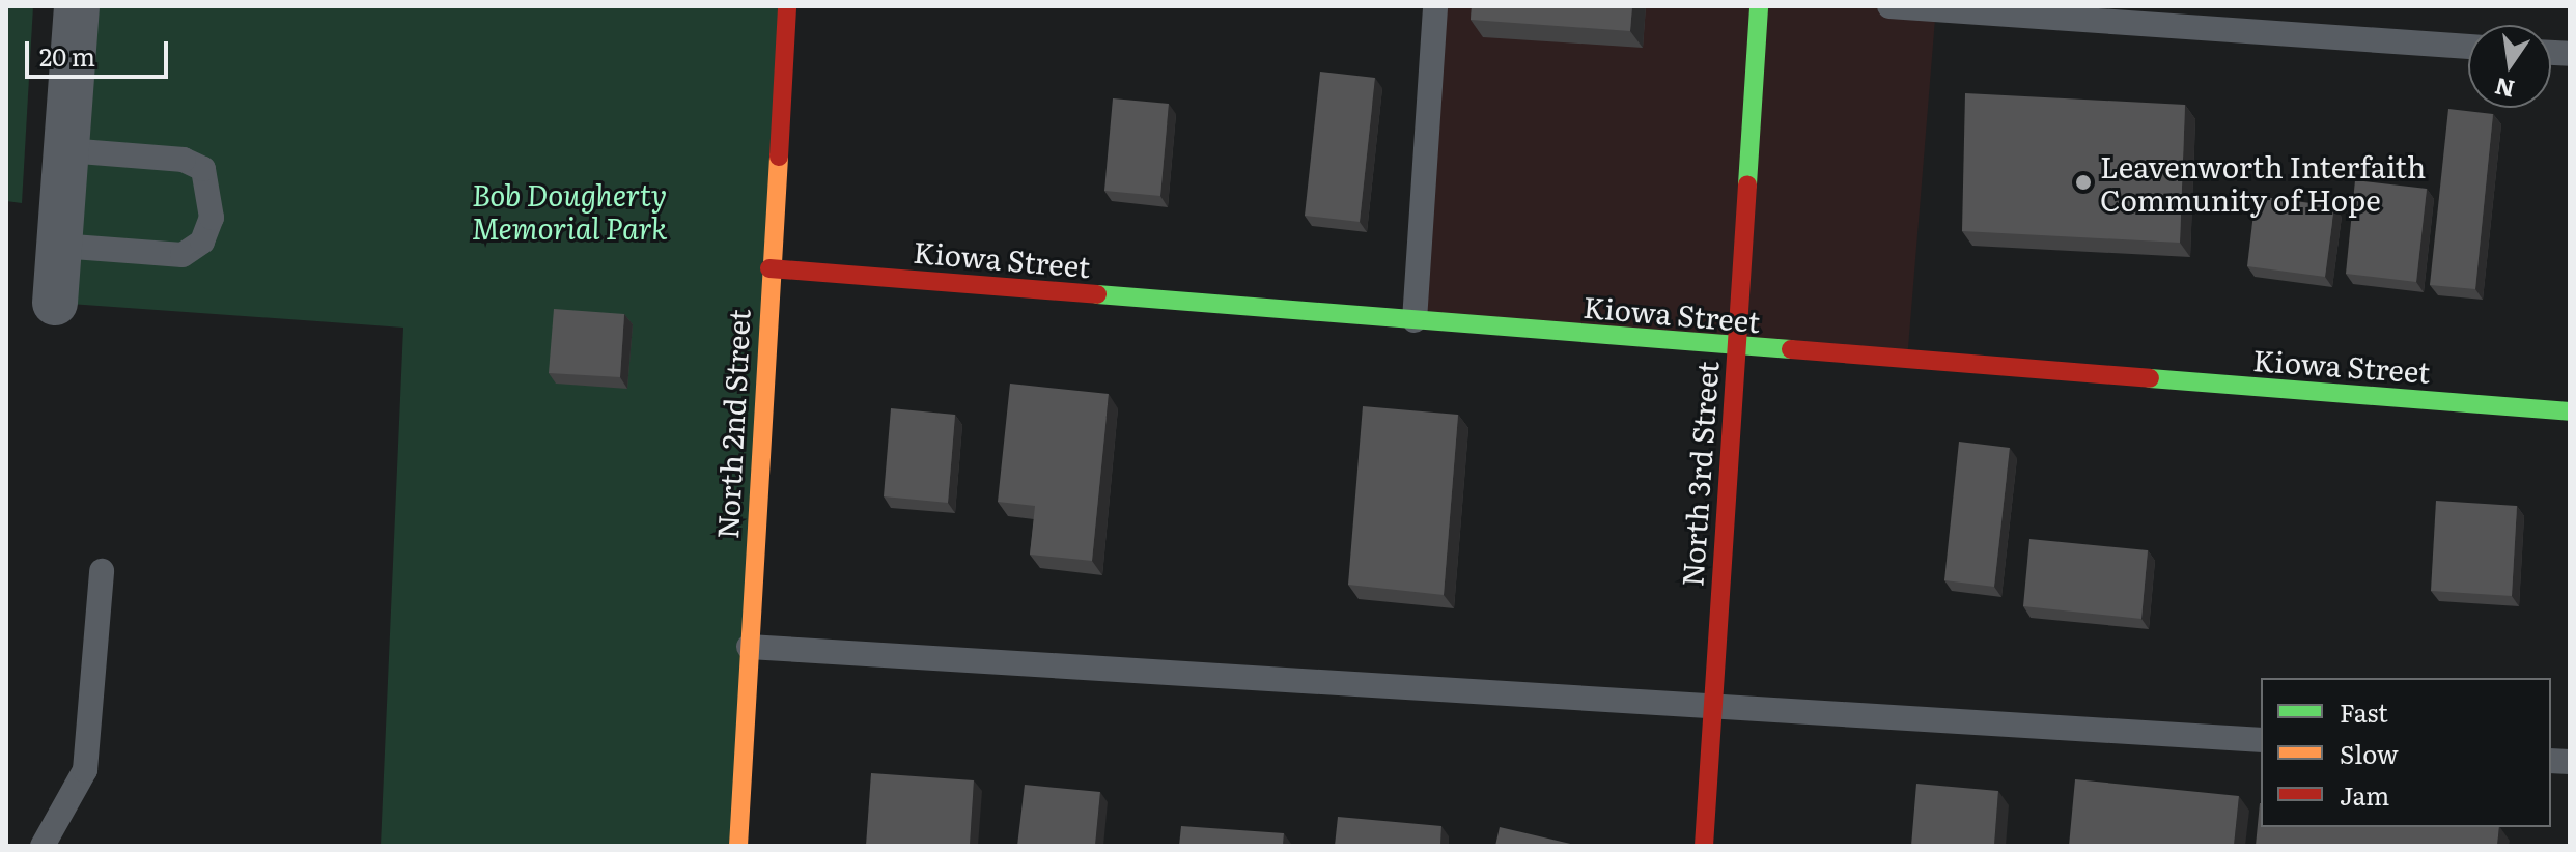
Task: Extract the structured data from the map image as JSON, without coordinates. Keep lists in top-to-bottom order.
{
  "streets": {
    "street": ["Kiowa Street", "North 2nd Street", "North 3rd Street"]
  },
  "crossings": [
    ["Kiowa Street", "North 2nd Street"],
    ["Kiowa Street", "North 3rd Street"]
  ],
  "parks": ["Bob Dougherty Memorial Park"],
  "places": ["Leavenworth Interfaith Community of Hope"],
  "legend": ["Fast", "Slow", "Jam"],
  "scale_bar": "20 m",
  "north": "bottom"
}
